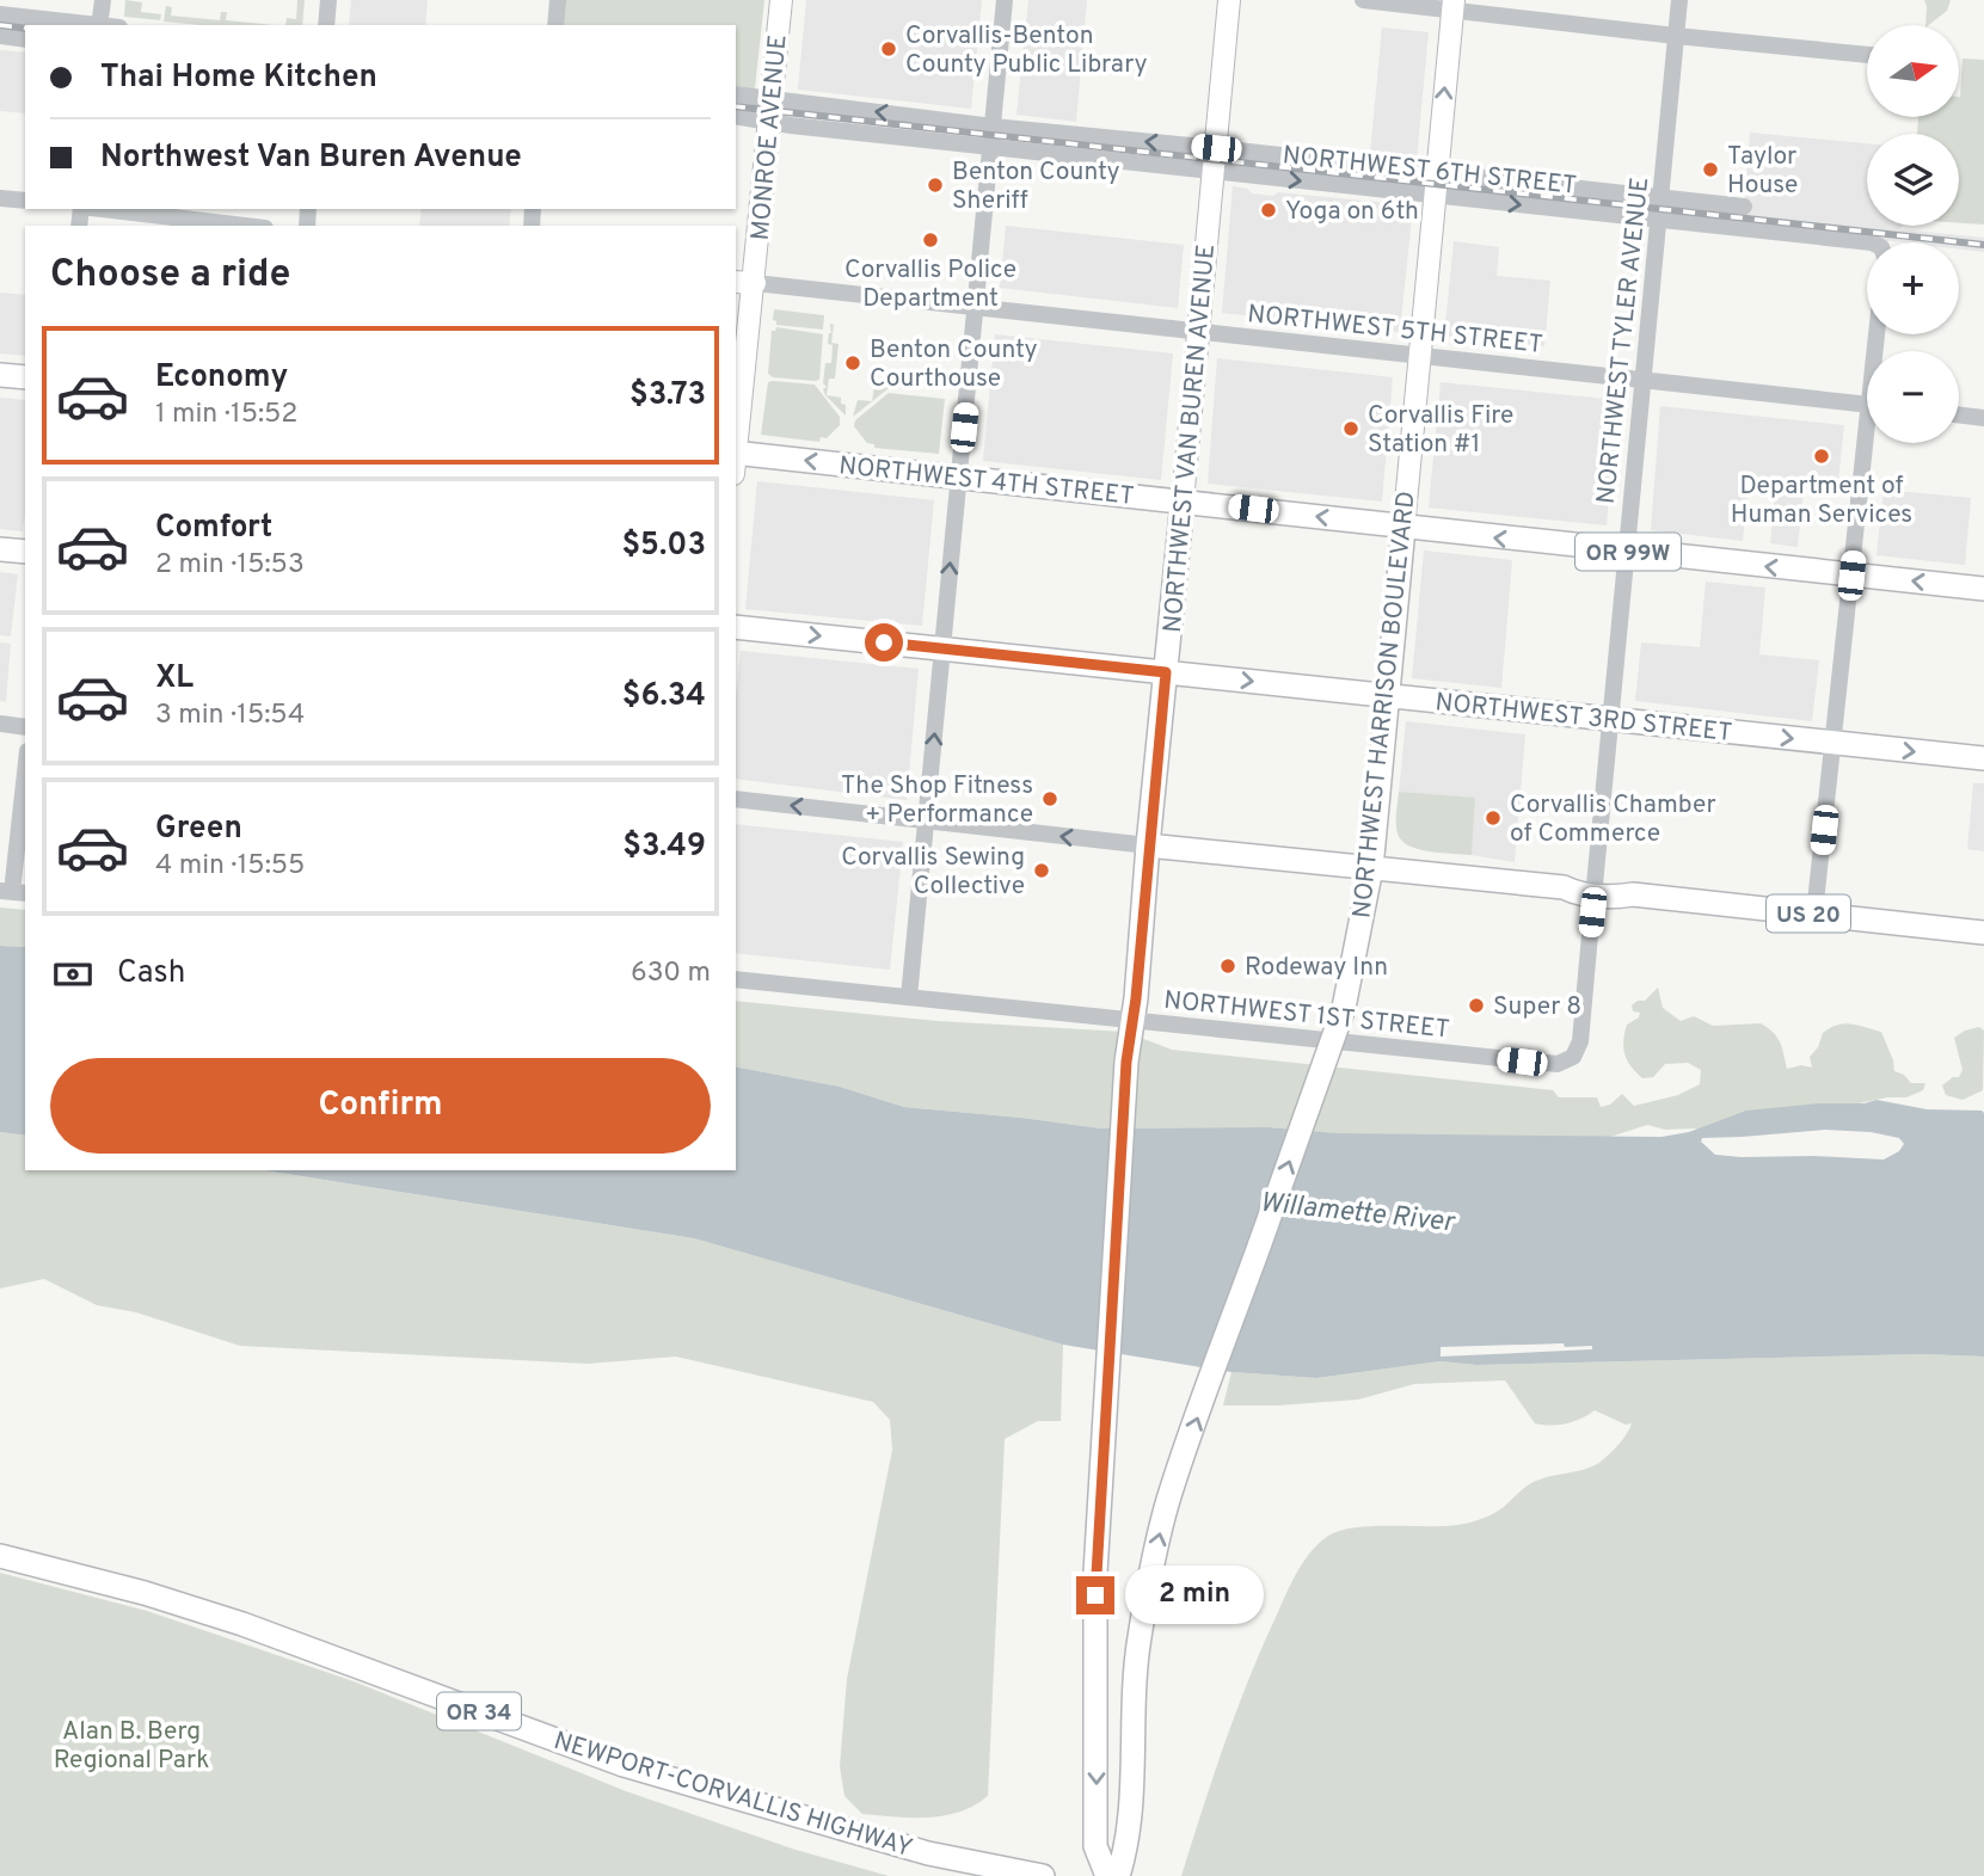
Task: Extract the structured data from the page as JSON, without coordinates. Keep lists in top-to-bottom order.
{
  "streets": {
    "highway": [
      "NORTHWEST VAN BUREN AVENUE",
      "NORTHWEST 4TH STREET",
      "OR 99W",
      "NORTHWEST HARRISON BOULEVARD",
      "NORTHWEST 3RD STREET",
      "US 20",
      "OR 34",
      "NEWPORT-CORVALLIS HIGHWAY"
    ],
    "main road": ["MONROE AVENUE"],
    "street": [
      "NORTHWEST 6TH STREET",
      "NORTHWEST 5TH STREET",
      "NORTHWEST TYLER AVENUE",
      "NORTHWEST 1ST STREET"
    ]
  },
  "crossings": [
    ["MONROE AVENUE", "NORTHWEST 6TH STREET"],
    ["MONROE AVENUE", "NORTHWEST 5TH STREET"],
    ["NORTHWEST 6TH STREET", "NORTHWEST TYLER AVENUE"],
    ["NORTHWEST 6TH STREET", "NORTHWEST VAN BUREN AVENUE"],
    ["NORTHWEST 6TH STREET", "NORTHWEST HARRISON BOULEVARD"],
    ["NORTHWEST 5TH STREET", "NORTHWEST TYLER AVENUE"],
    ["NORTHWEST 5TH STREET", "NORTHWEST VAN BUREN AVENUE"],
    ["NORTHWEST 5TH STREET", "NORTHWEST HARRISON BOULEVARD"],
    ["NORTHWEST TYLER AVENUE", "NORTHWEST 4TH STREET"],
    ["NORTHWEST TYLER AVENUE", "NORTHWEST 3RD STREET"],
    ["NORTHWEST TYLER AVENUE", "US 20"],
    ["NORTHWEST TYLER AVENUE", "NORTHWEST 1ST STREET"],
    ["NORTHWEST VAN BUREN AVENUE", "NORTHWEST 4TH STREET"],
    ["NORTHWEST VAN BUREN AVENUE", "NORTHWEST 3RD STREET"],
    ["NORTHWEST VAN BUREN AVENUE", "US 20"],
    ["NORTHWEST VAN BUREN AVENUE", "NORTHWEST 1ST STREET"],
    ["NORTHWEST 4TH STREET", "NORTHWEST HARRISON BOULEVARD"],
    ["NORTHWEST HARRISON BOULEVARD", "NORTHWEST 3RD STREET"],
    ["NORTHWEST HARRISON BOULEVARD", "US 20"],
    ["OR 34", "NEWPORT-CORVALLIS HIGHWAY"]
  ],
  "one_way": ["NORTHWEST VAN BUREN AVENUE", "NORTHWEST 4TH STREET", "NORTHWEST HARRISON BOULEVARD"],
  "water": ["Willamette River"],
  "parks": ["Alan B. Berg Regional Park"],
  "places": [
    "Corvallis-Benton County Public Library",
    "Taylor House",
    "Benton County Sheriff",
    "Yoga on 6th",
    "Corvallis Police Department",
    "Benton County Courthouse",
    "Corvallis Fire Station #1",
    "Department of Human Services",
    "The Shop Fitness + Performance",
    "Corvallis Chamber of Commerce",
    "Corvallis Sewing Collective",
    "Rodeway Inn",
    "Super 8"
  ],
  "north": "right",
  "page": {
    "map_buttons": ["+", "−"],
    "banner": ["Thai Home Kitchen", "Northwest Van Buren Avenue"],
    "heading": "Choose a ride",
    "list": [
      {
        "name": "Economy",
        "note": "1 min · 15:52",
        "value": "$3.73"
      },
      {
        "name": "Comfort",
        "note": "2 min · 15:53",
        "value": "$5.03"
      },
      {
        "name": "XL",
        "note": "3 min · 15:54",
        "value": "$6.34"
      },
      {
        "name": "Green",
        "note": "4 min · 15:55",
        "value": "$3.49"
      }
    ],
    "pay": ["Cash", "630 m"],
    "buttons": "Confirm",
    "bubble": "2 min"
  }
}
